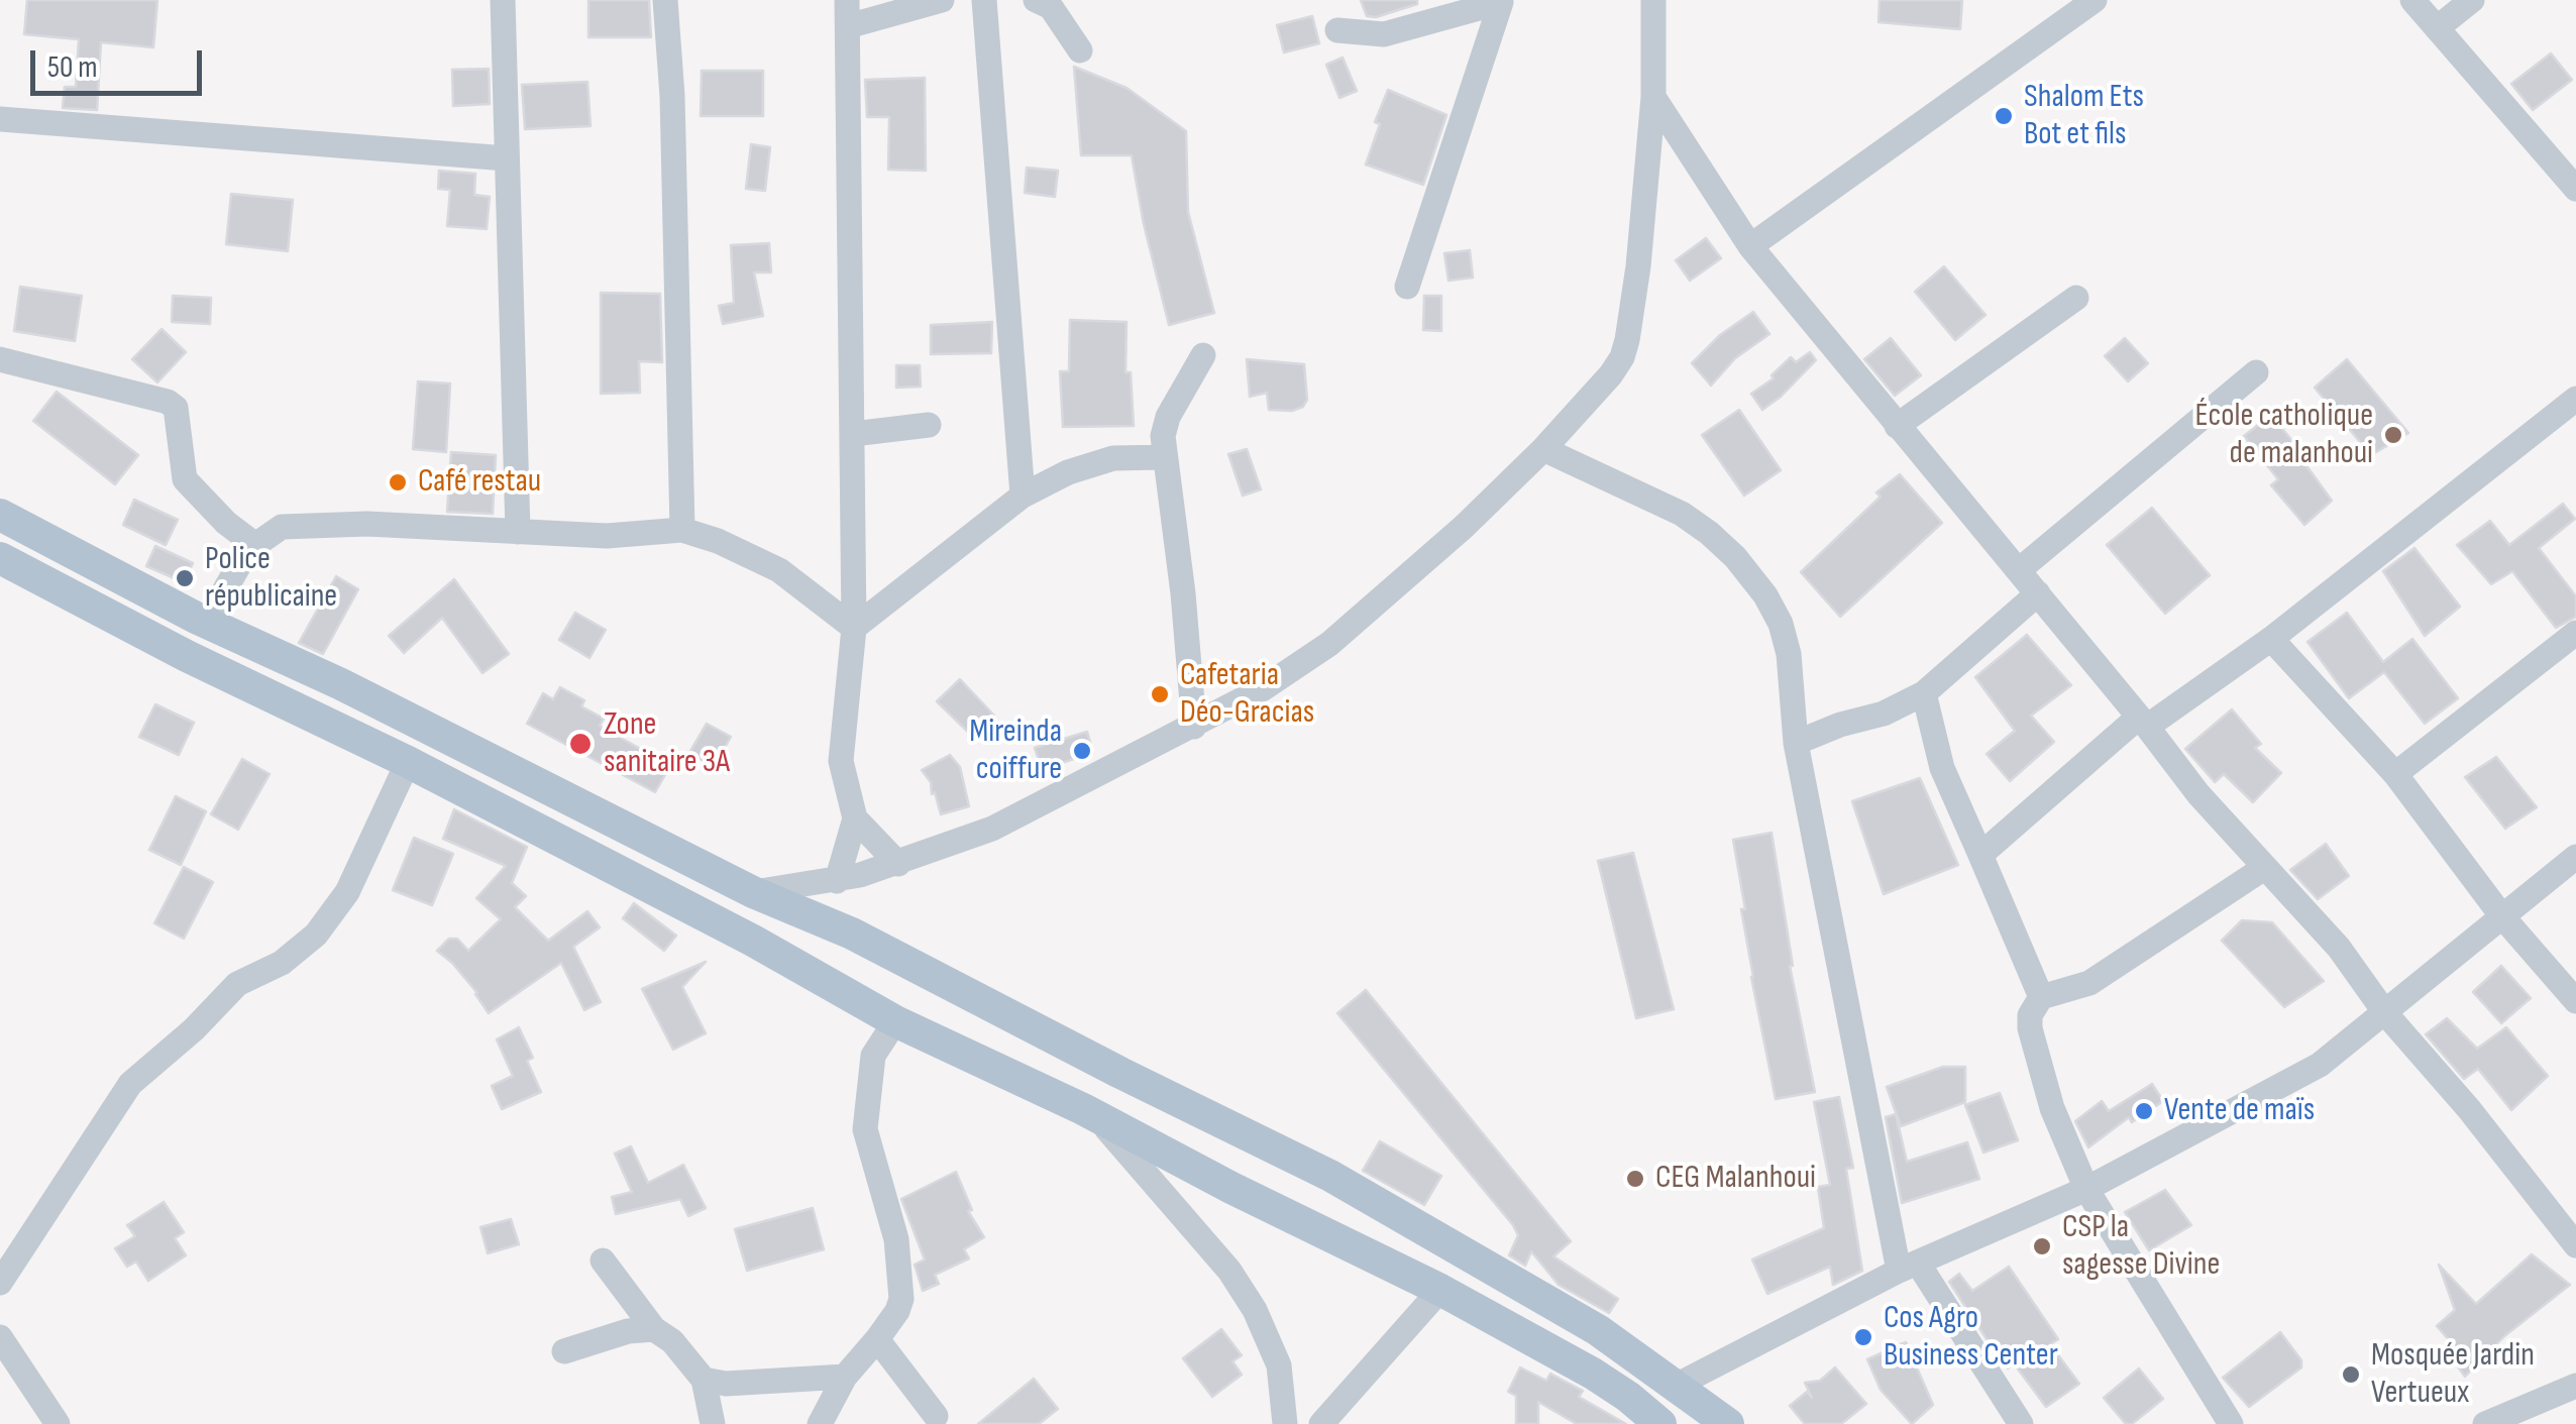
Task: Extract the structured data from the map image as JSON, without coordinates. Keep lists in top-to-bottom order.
{
  "places": [
    "Shalom Ets Bot et fils",
    "École catholique de malanhoui",
    "Café restau",
    "Police républicaine",
    "Cafetaria Déo-Gracias",
    "Zone sanitaire 3A",
    "Mireinda coiffure",
    "Vente de maïs",
    "CEG Malanhoui",
    "CSP la sagesse Divine",
    "Cos Agro Business Center",
    "Mosquée Jardin Vertueux"
  ],
  "scale_bar": "50 m"
}
